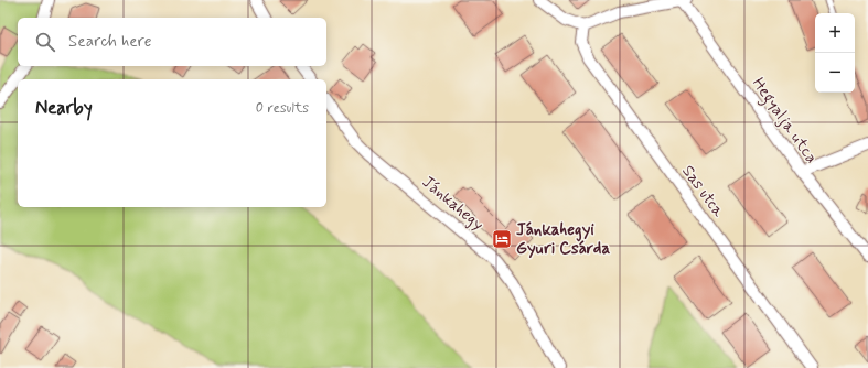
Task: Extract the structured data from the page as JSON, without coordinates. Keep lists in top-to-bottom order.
{
  "streets": {
    "street": ["Hegyalja utca", "Sas utca", "Jánkahegy"]
  },
  "places": {
    "hotel": ["Jánkahegyi Gyuri Csárda"]
  },
  "page": {
    "map_buttons": ["+", "−"],
    "search": "Search here",
    "heading": ["Nearby", "0 results"]
  }
}
